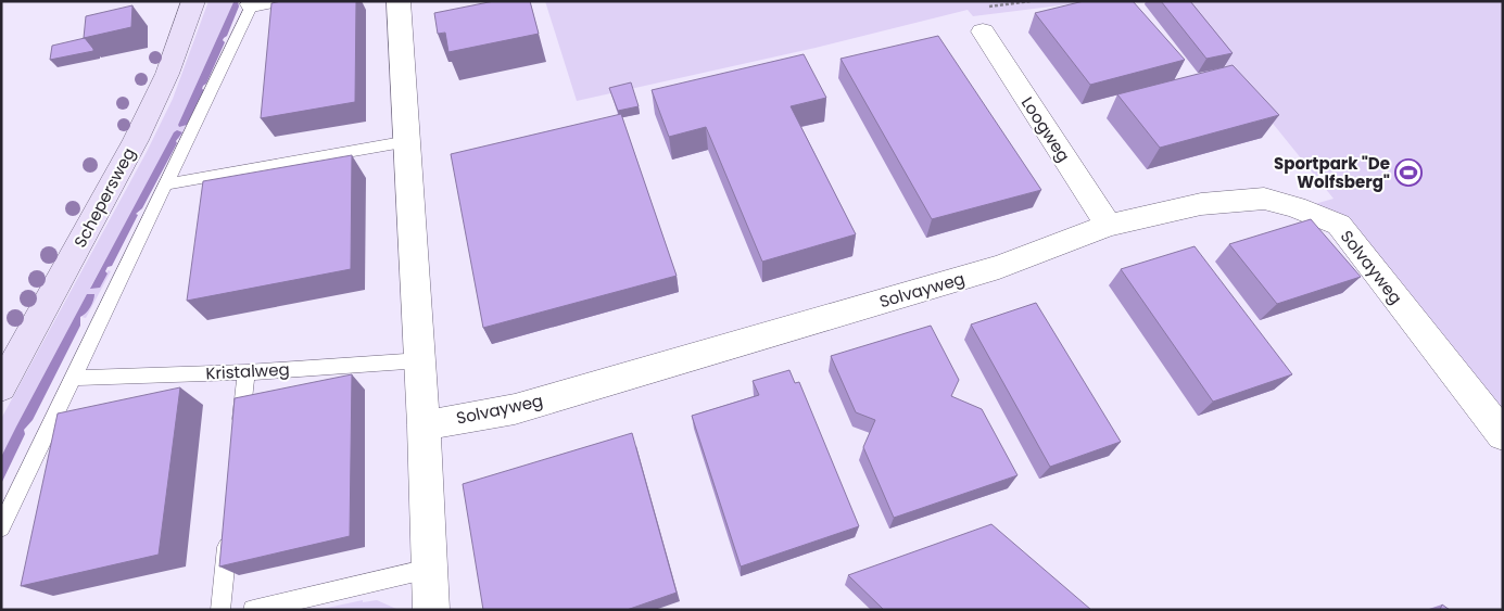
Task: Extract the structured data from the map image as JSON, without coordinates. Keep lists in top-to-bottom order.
{
  "streets": {
    "street": ["Loogweg", "Schepersweg", "Solvayweg"],
    "lane": ["Kristalweg"]
  },
  "crossings": [
    ["Loogweg", "Solvayweg"]
  ],
  "places": {
    "sports": ["Sportpark \"De Wolfsberg\""]
  }
}
